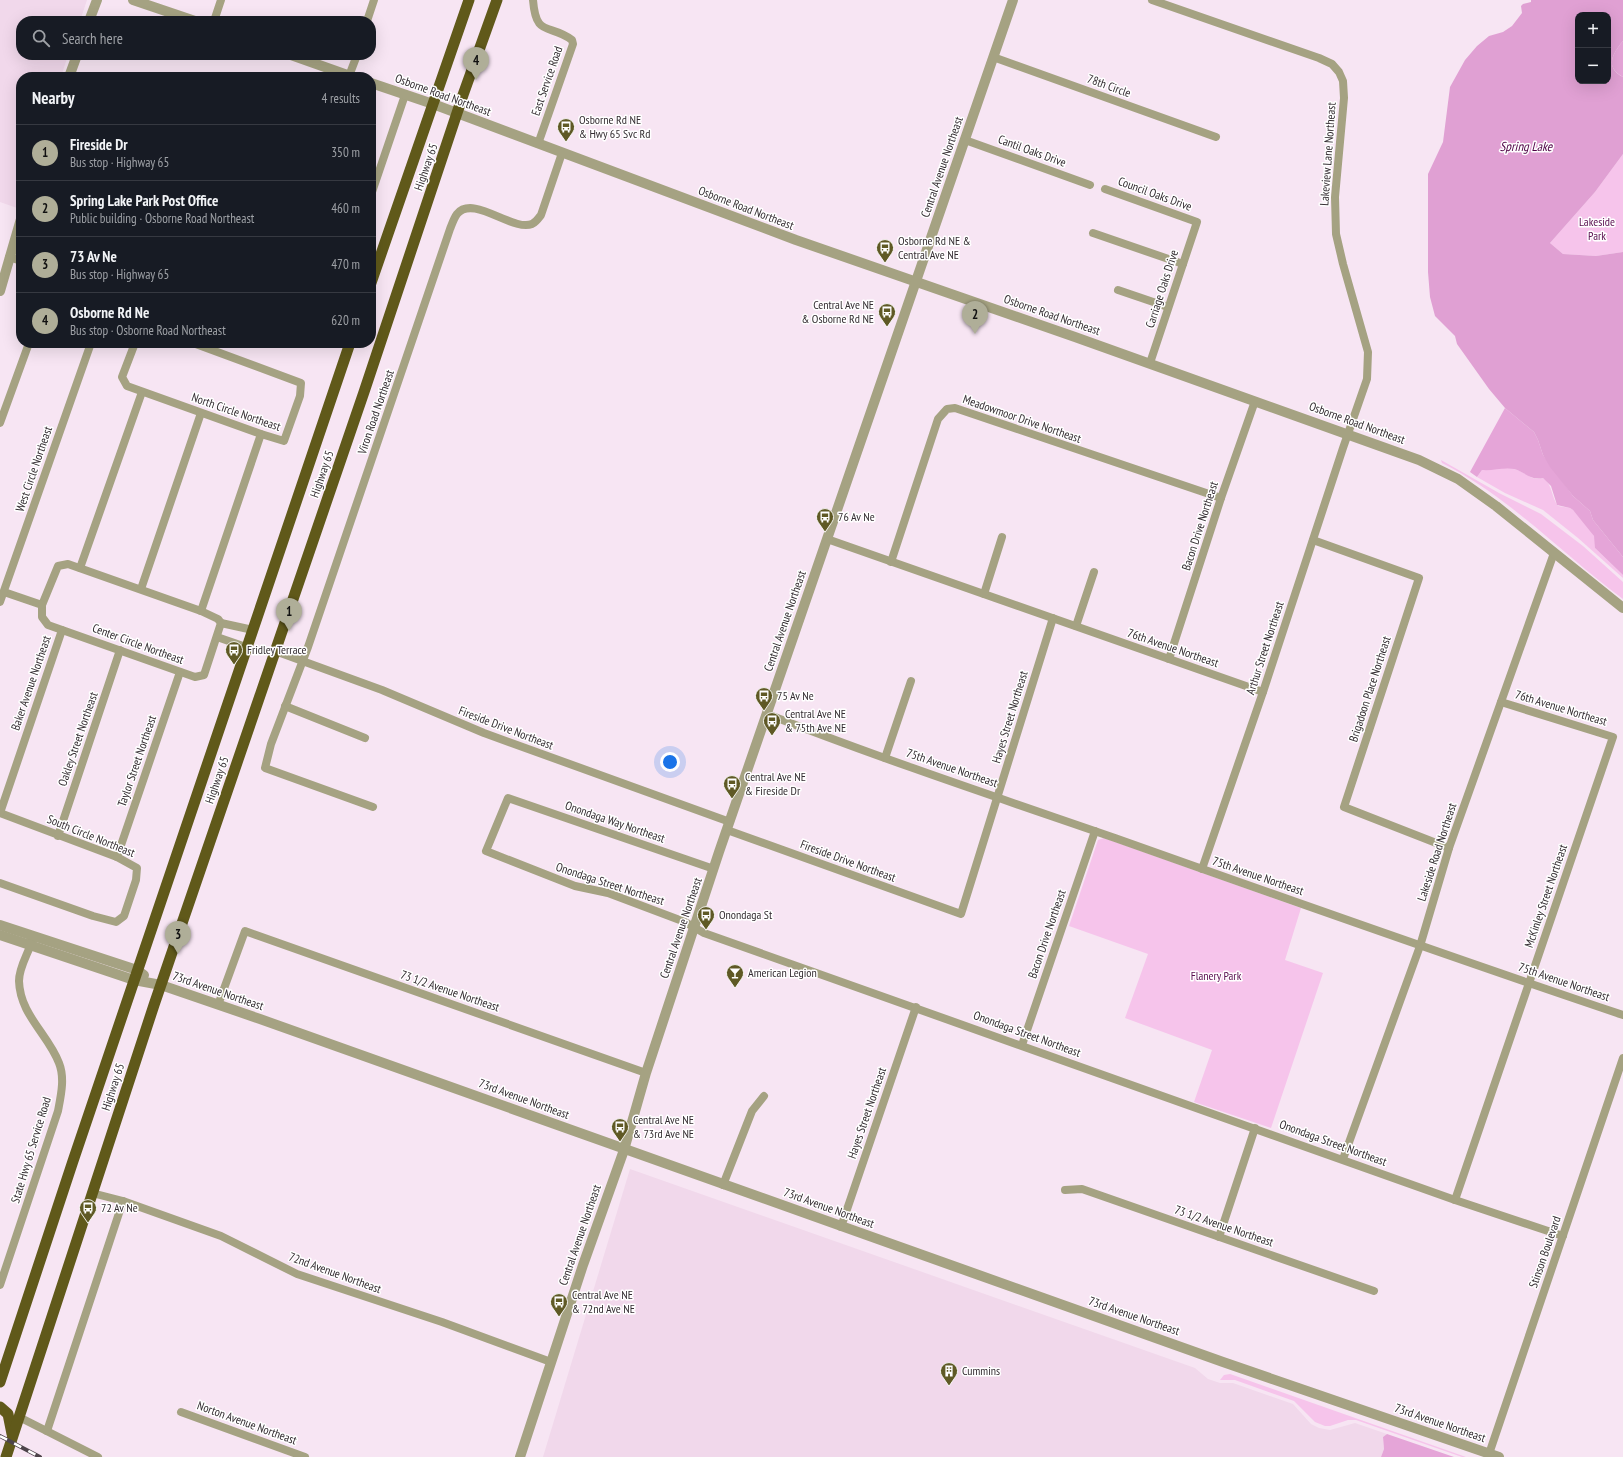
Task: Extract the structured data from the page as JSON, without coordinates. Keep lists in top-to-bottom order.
{
  "streets": {
    "highway": ["Highway 65"],
    "street": [
      "East Service Road",
      "78th Circle",
      "Osborne Road Northeast",
      "Cantil Oaks Drive",
      "Lakeview Lane Northeast",
      "Central Avenue Northeast",
      "Council Oaks Drive",
      "Carriage Oaks Drive",
      "North Circle Northeast",
      "Viron Road Northeast",
      "Meadowmoor Drive Northeast",
      "West Circle Northeast",
      "Bacon Drive Northeast",
      "Center Circle Northeast",
      "76th Avenue Northeast",
      "Arthur Street Northeast",
      "Baker Avenue Northeast",
      "Brigadoon Place Northeast",
      "Hayes Street Northeast",
      "Fireside Drive Northeast",
      "Oakley Street Northeast",
      "Taylor Street Northeast",
      "75th Avenue Northeast",
      "Onondaga Way Northeast",
      "South Circle Northeast",
      "Lakeside Road Northeast",
      "Onondaga Street Northeast",
      "McKinley Street Northeast",
      "73rd Avenue Northeast",
      "73 1/2 Avenue Northeast",
      "State Hwy 65 Service Road",
      "Stinson Boulevard",
      "72nd Avenue Northeast",
      "Norton Avenue Northeast"
    ]
  },
  "crossings": [
    ["East Service Road", "Osborne Road Northeast"],
    ["78th Circle", "Central Avenue Northeast"],
    ["Osborne Road Northeast", "Lakeview Lane Northeast"],
    ["Osborne Road Northeast", "Highway 65"],
    ["Osborne Road Northeast", "Central Avenue Northeast"],
    ["Osborne Road Northeast", "Carriage Oaks Drive"],
    ["Osborne Road Northeast", "Viron Road Northeast"],
    ["Osborne Road Northeast", "Bacon Drive Northeast"],
    ["Osborne Road Northeast", "Arthur Street Northeast"],
    ["Osborne Road Northeast", "Lakeside Road Northeast"],
    ["Cantil Oaks Drive", "Central Avenue Northeast"],
    ["Lakeview Lane Northeast", "Arthur Street Northeast"],
    ["Highway 65", "Fireside Drive Northeast"],
    ["Highway 65", "73rd Avenue Northeast"],
    ["Highway 65", "72nd Avenue Northeast"],
    ["Central Avenue Northeast", "76th Avenue Northeast"],
    ["Central Avenue Northeast", "Fireside Drive Northeast"],
    ["Central Avenue Northeast", "75th Avenue Northeast"],
    ["Central Avenue Northeast", "Onondaga Way Northeast"],
    ["Central Avenue Northeast", "Onondaga Street Northeast"],
    ["Central Avenue Northeast", "73rd Avenue Northeast"],
    ["Central Avenue Northeast", "73 1/2 Avenue Northeast"],
    ["Central Avenue Northeast", "72nd Avenue Northeast"],
    ["Council Oaks Drive", "Carriage Oaks Drive"],
    ["Viron Road Northeast", "Fireside Drive Northeast"],
    ["Meadowmoor Drive Northeast", "Bacon Drive Northeast"],
    ["Meadowmoor Drive Northeast", "76th Avenue Northeast"],
    ["Bacon Drive Northeast", "76th Avenue Northeast"],
    ["Bacon Drive Northeast", "75th Avenue Northeast"],
    ["Bacon Drive Northeast", "Onondaga Street Northeast"],
    ["Center Circle Northeast", "Baker Avenue Northeast"],
    ["Center Circle Northeast", "Oakley Street Northeast"],
    ["Center Circle Northeast", "Taylor Street Northeast"],
    ["76th Avenue Northeast", "Arthur Street Northeast"],
    ["76th Avenue Northeast", "Hayes Street Northeast"],
    ["76th Avenue Northeast", "Lakeside Road Northeast"],
    ["76th Avenue Northeast", "McKinley Street Northeast"],
    ["Arthur Street Northeast", "Brigadoon Place Northeast"],
    ["Arthur Street Northeast", "75th Avenue Northeast"],
    ["Baker Avenue Northeast", "South Circle Northeast"],
    ["Brigadoon Place Northeast", "Lakeside Road Northeast"],
    ["Hayes Street Northeast", "Fireside Drive Northeast"],
    ["Hayes Street Northeast", "75th Avenue Northeast"],
    ["Hayes Street Northeast", "Onondaga Street Northeast"],
    ["Hayes Street Northeast", "73rd Avenue Northeast"],
    ["Oakley Street Northeast", "South Circle Northeast"],
    ["Taylor Street Northeast", "South Circle Northeast"],
    ["75th Avenue Northeast", "Lakeside Road Northeast"],
    ["75th Avenue Northeast", "McKinley Street Northeast"],
    ["Onondaga Way Northeast", "Onondaga Street Northeast"],
    ["Lakeside Road Northeast", "Onondaga Street Northeast"],
    ["Onondaga Street Northeast", "McKinley Street Northeast"],
    ["Onondaga Street Northeast", "Stinson Boulevard"],
    ["73rd Avenue Northeast", "73 1/2 Avenue Northeast"],
    ["73rd Avenue Northeast", "State Hwy 65 Service Road"],
    ["73rd Avenue Northeast", "Stinson Boulevard"]
  ],
  "water": ["Spring Lake"],
  "parks": ["Lakeside Park", "Flanery Park"],
  "places": {
    "bus stop": [
      "Osborne Rd NE & Hwy 65 Svc Rd",
      "Osborne Rd NE & Central Ave NE",
      "Central Ave NE & Osborne Rd NE",
      "76 Av Ne",
      "Fridley Terrace",
      "75 Av Ne",
      "Central Ave NE & 75th Ave NE",
      "Central Ave NE & Fireside Dr",
      "Onondaga St",
      "Central Ave NE & 73rd Ave NE",
      "72 Av Ne",
      "Central Ave NE & 72nd Ave NE"
    ],
    "bar": ["American Legion"],
    "building": ["Cummins"]
  },
  "page": {
    "map_buttons": ["+", "−"],
    "search": "Search here",
    "pins": [
      "4",
      "2",
      "1",
      "3"
    ],
    "heading": ["Nearby", "4 results"],
    "list": [
      {
        "mark": "1",
        "name": "Fireside Dr",
        "note": "Bus stop · Highway 65",
        "value": "350 m"
      },
      {
        "mark": "2",
        "name": "Spring Lake Park Post Office",
        "note": "Public building · Osborne Road Northeast",
        "value": "460 m"
      },
      {
        "mark": "3",
        "name": "73 Av Ne",
        "note": "Bus stop · Highway 65",
        "value": "470 m"
      },
      {
        "mark": "4",
        "name": "Osborne Rd Ne",
        "note": "Bus stop · Osborne Road Northeast",
        "value": "620 m"
      }
    ]
  }
}
